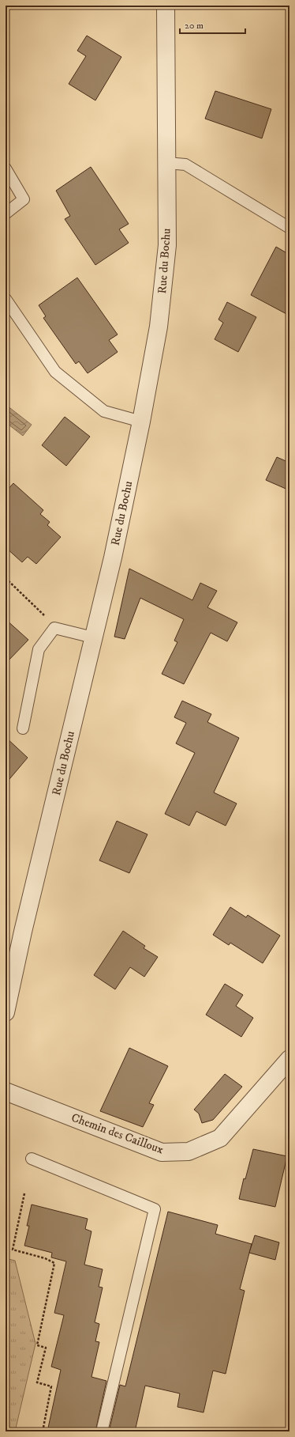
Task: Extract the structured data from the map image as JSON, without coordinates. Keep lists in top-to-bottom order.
{
  "streets": {
    "street": ["Rue du Bochu", "Chemin des Cailloux"]
  },
  "scale_bar": "20 m"
}
